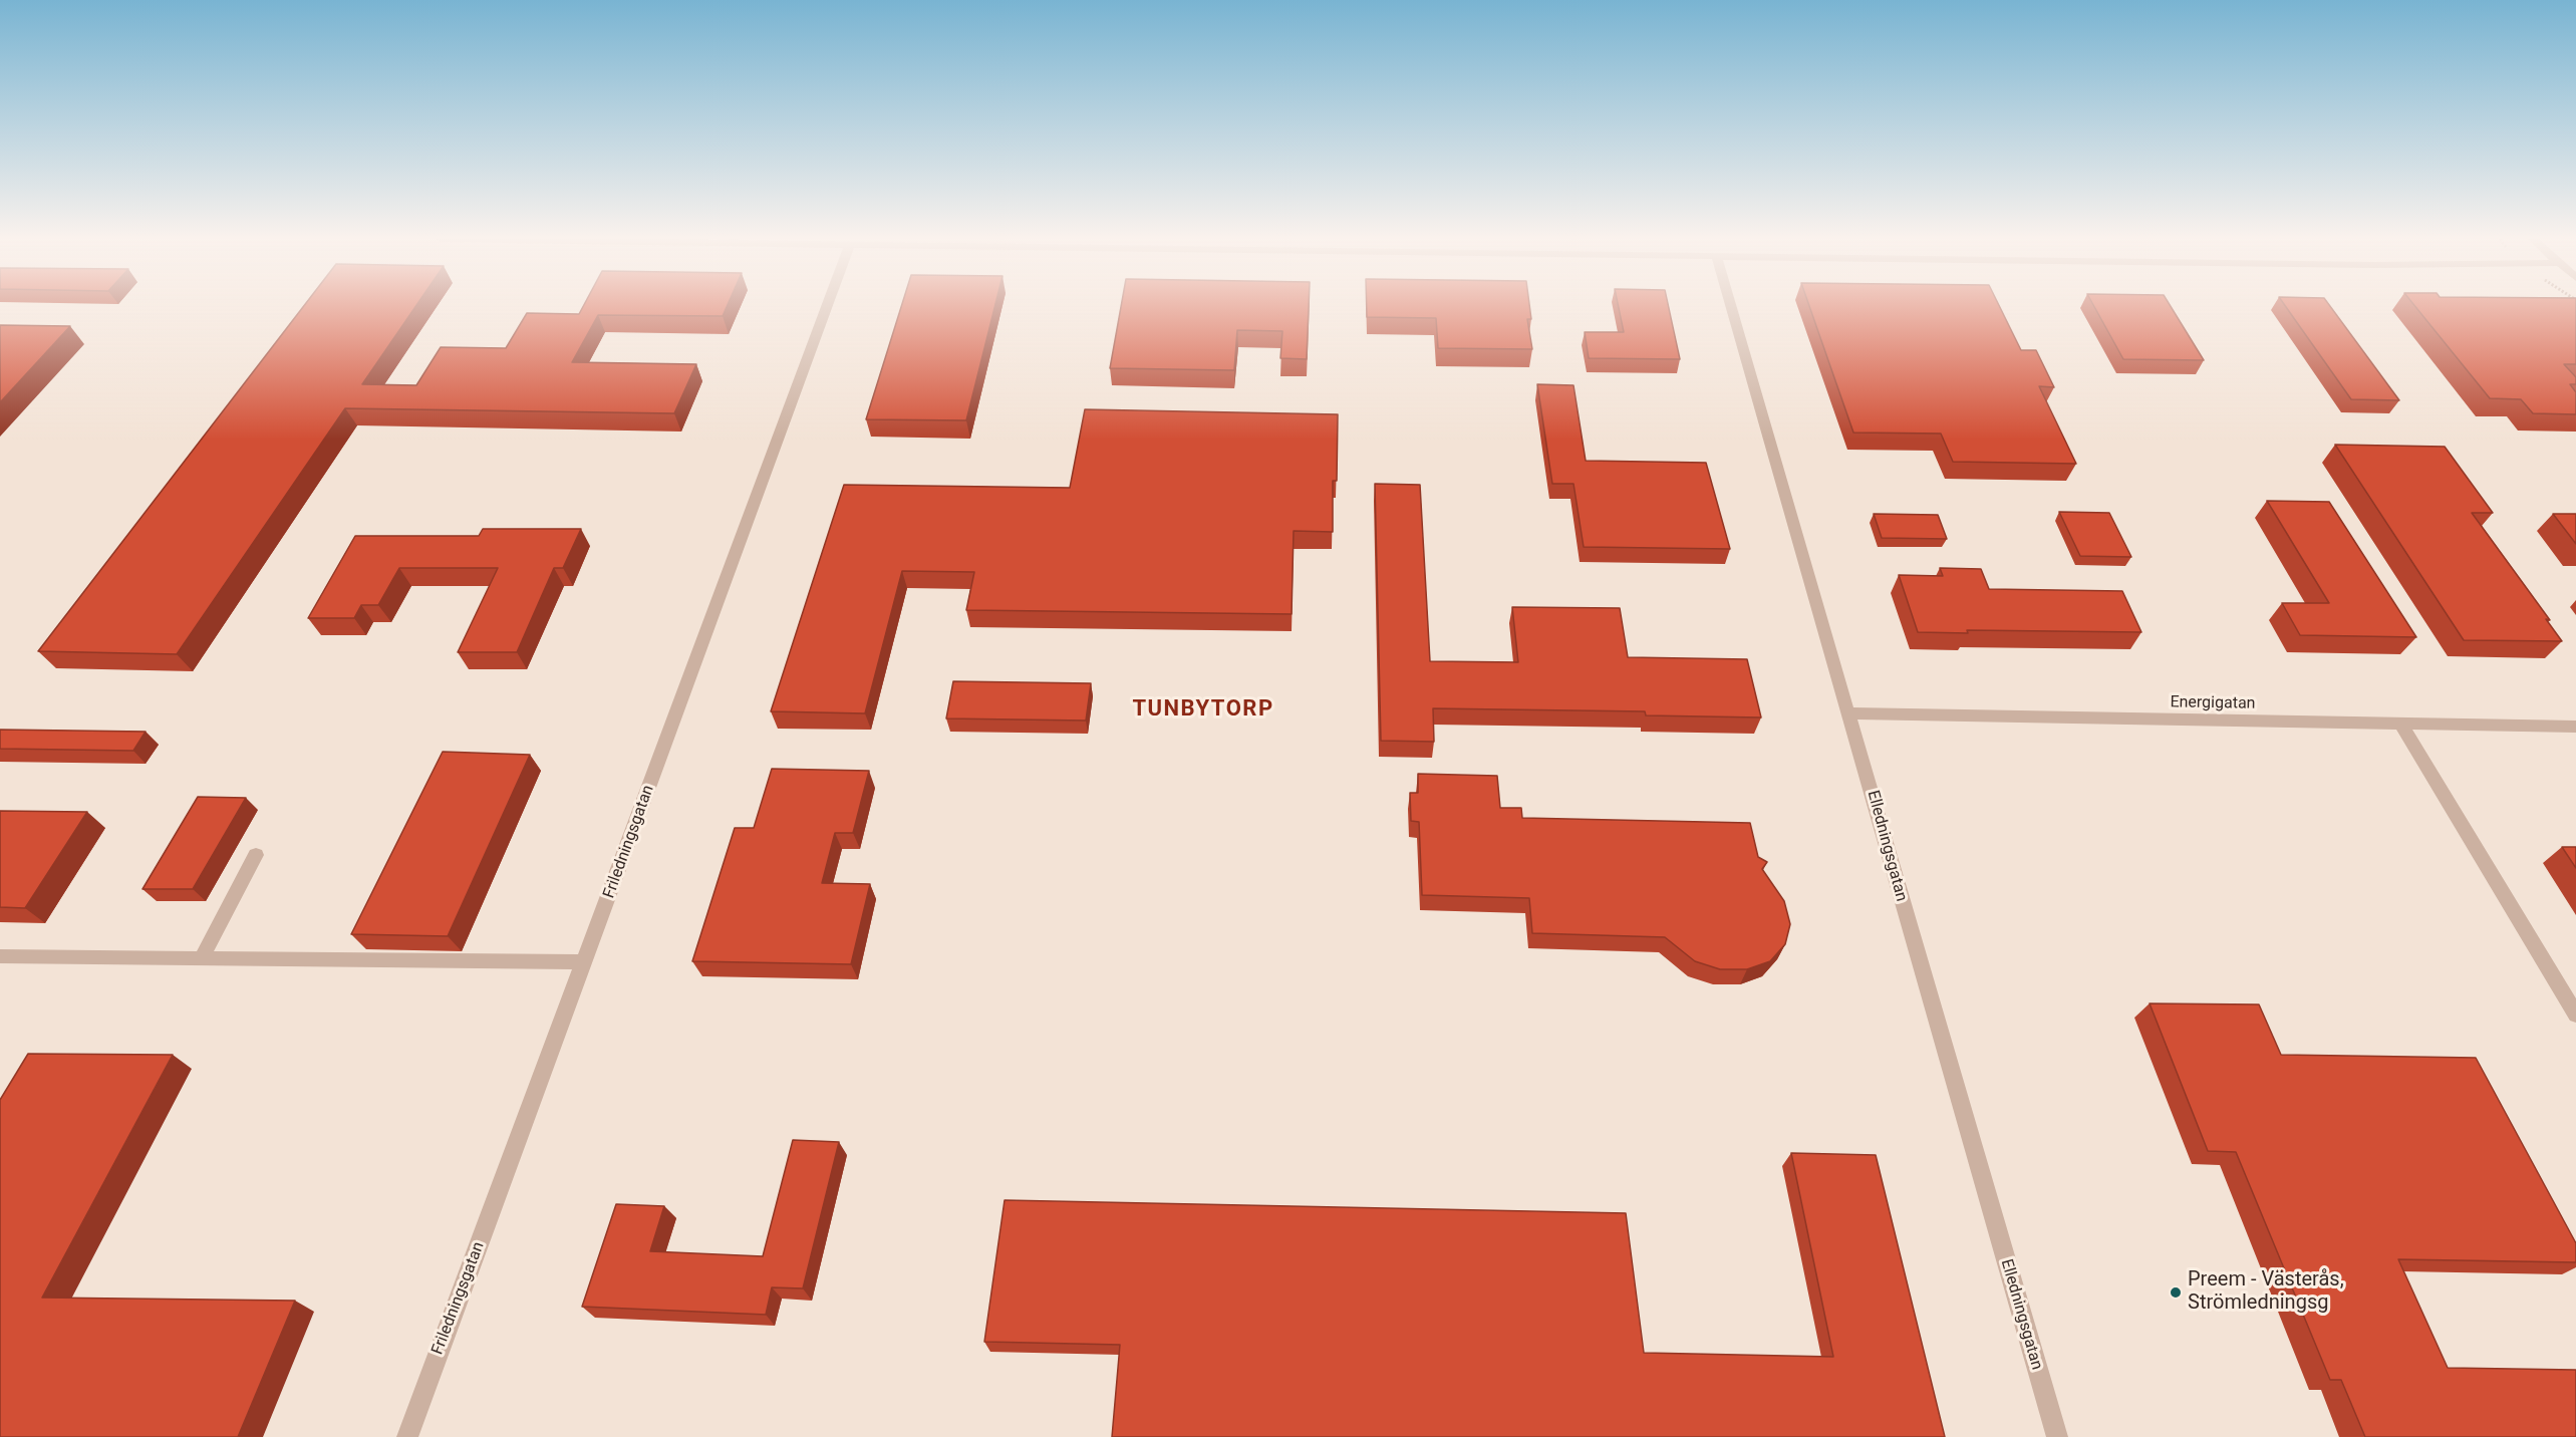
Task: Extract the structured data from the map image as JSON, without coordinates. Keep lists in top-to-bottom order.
{
  "streets": {
    "street": ["Energigatan", "Friledningsgatan", "Elledningsgatan"]
  },
  "crossings": [
    ["Energigatan", "Elledningsgatan"]
  ],
  "districts": ["TUNBYTORP"],
  "places": ["Preem - Västerås, Strömledningsg"]
}
